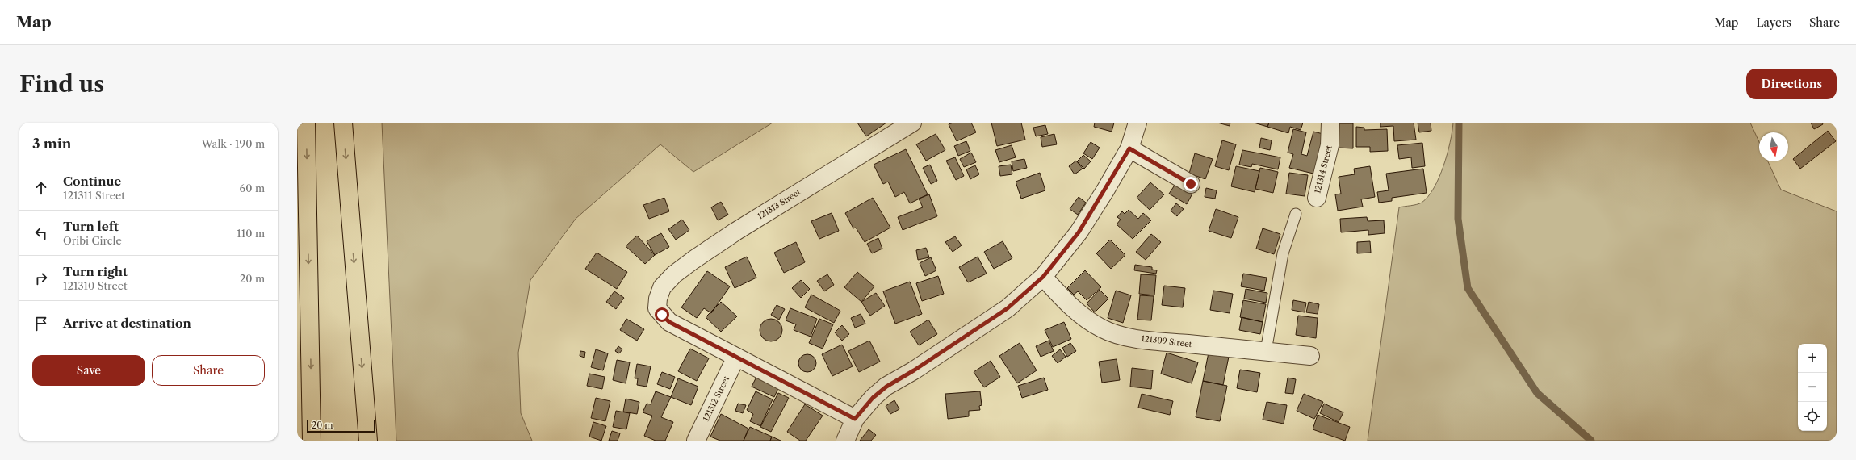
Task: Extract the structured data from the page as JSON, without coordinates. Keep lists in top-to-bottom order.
{
  "streets": {
    "street": [
      "121314 Street",
      "121313 Street",
      "121309 Street",
      "121312 Street"
    ]
  },
  "crossings": [
    ["121313 Street", "121312 Street"]
  ],
  "scale_bar": "20 m",
  "north": "bottom",
  "page": {
    "header": "Map",
    "nav": ["Map", "Layers", "Share"],
    "buttons": [
      "Directions",
      ["Save", "Share"]
    ],
    "title": "Find us",
    "heading": ["3 min", "Walk · 190 m"],
    "list": [
      ["Continue", "121311 Street", "60 m"],
      ["Turn left", "Oribi Circle", "110 m"],
      ["Turn right", "121310 Street", "20 m"],
      "Arrive at destination"
    ],
    "map_buttons": ["+", "−"],
    "scale": "20 m"
  }
}
